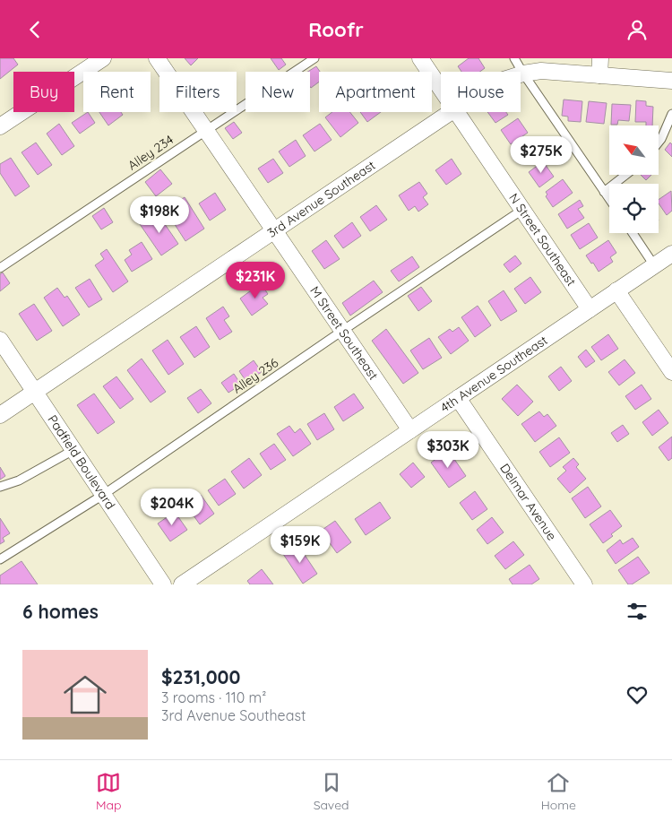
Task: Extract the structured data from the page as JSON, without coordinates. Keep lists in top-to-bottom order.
{
  "streets": {
    "street": [
      "3rd Avenue Southeast",
      "N Street Southeast",
      "M Street Southeast",
      "4th Avenue Southeast",
      "Padfield Boulevard",
      "Delmar Avenue"
    ],
    "lane": ["Alley 234", "Alley 236"]
  },
  "crossings": [
    ["Alley 234", "M Street Southeast"],
    ["3rd Avenue Southeast", "M Street Southeast"],
    ["3rd Avenue Southeast", "Padfield Boulevard"],
    ["N Street Southeast", "4th Avenue Southeast"],
    ["N Street Southeast", "Alley 236"],
    ["M Street Southeast", "4th Avenue Southeast"],
    ["M Street Southeast", "Alley 236"],
    ["4th Avenue Southeast", "Delmar Avenue"],
    ["Alley 236", "Padfield Boulevard"]
  ],
  "north": "top left",
  "page": {
    "header": "Roofr",
    "chip": [
      "Buy",
      "Rent",
      "Filters",
      "New",
      "Apartment",
      "House"
    ],
    "price": [
      "$275K",
      "$198K",
      "$231K",
      "$303K",
      "$204K",
      "$159K"
    ],
    "heading": "6 homes",
    "list": [
      {
        "name": "$231,000",
        "note": "3 rooms · 110 m² · 3rd Avenue Southeast"
      }
    ],
    "tabs": ["Map", "Saved", "Home"]
  }
}
